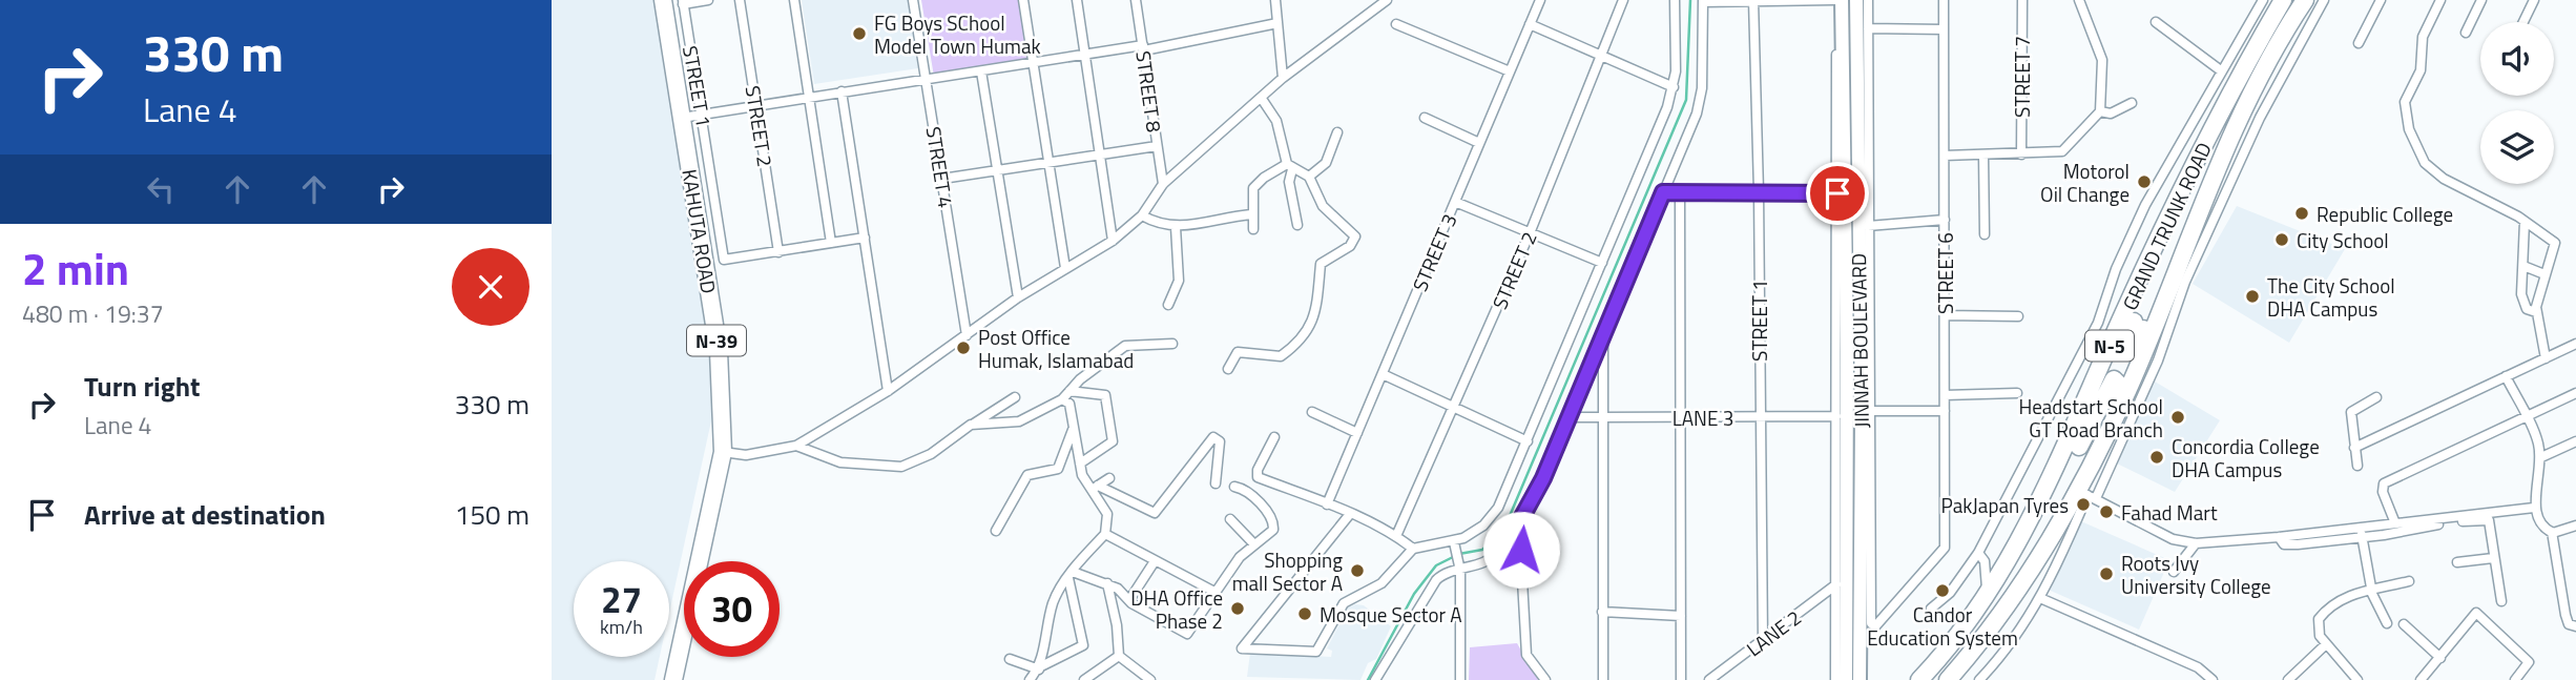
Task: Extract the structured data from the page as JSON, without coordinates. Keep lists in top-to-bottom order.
{
  "streets": {
    "highway": [
      "GRAND TRUNK ROAD",
      "KAHUTA ROAD",
      "N-39",
      "N-5"
    ],
    "street": [
      "STREET 7",
      "STREET 1",
      "STREET 8",
      "STREET 2",
      "STREET 4",
      "STREET 3",
      "STREET 6",
      "JINNAH BOULEVARD",
      "LANE 3",
      "LANE 2"
    ]
  },
  "crossings": [
    ["STREET 1", "STREET 2"],
    ["STREET 1", "LANE 3"],
    ["STREET 1", "LANE 2"],
    ["STREET 6", "JINNAH BOULEVARD"]
  ],
  "places": [
    "FG Boys SChool Model Town Humak",
    "Motorol Oil Change",
    "Republic College",
    "City School",
    "The City School DHA Campus",
    "Post Office Humak, Islamabad",
    "Headstart School GT Road Branch",
    "Concordia College DHA Campus",
    "PakJapan Tyres",
    "Fahad Mart",
    "Shopping mall Sector A",
    "Roots Ivy University College",
    "Candor Education System",
    "DHA Office Phase 2",
    "Mosque Sector A"
  ],
  "page": {
    "turn": ["330 m", "Lane 4"],
    "heading": ["2 min", "480 m · 19:37"],
    "list": [
      {
        "name": "Turn right",
        "note": "Lane 4",
        "value": "330 m"
      },
      {
        "name": "Arrive at destination",
        "value": "150 m"
      }
    ],
    "speed": "27 km/h",
    "limit": "30"
  }
}
